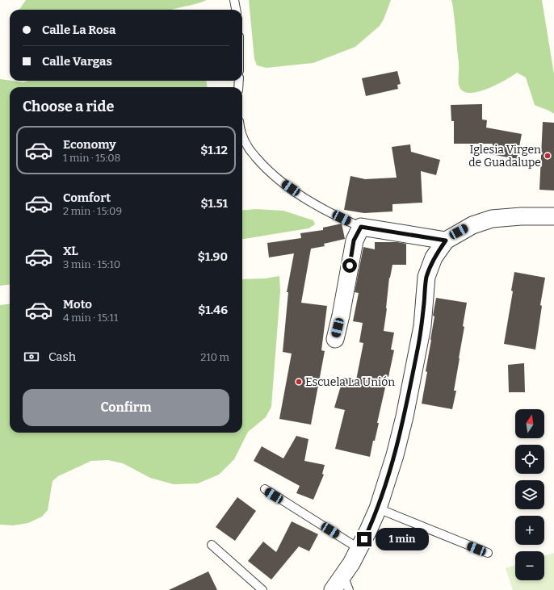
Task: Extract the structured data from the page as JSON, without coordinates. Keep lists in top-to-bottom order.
{
  "places": ["Iglesia Virgen de Guadalupe", "Escuela La Unión"],
  "north": "top",
  "page": {
    "banner": ["Calle La Rosa", "Calle Vargas"],
    "heading": "Choose a ride",
    "list": [
      {
        "name": "Economy",
        "note": "1 min · 15:08",
        "value": "$1.12"
      },
      {
        "name": "Comfort",
        "note": "2 min · 15:09",
        "value": "$1.51"
      },
      {
        "name": "XL",
        "note": "3 min · 15:10",
        "value": "$1.90"
      },
      {
        "name": "Moto",
        "note": "4 min · 15:11",
        "value": "$1.46"
      }
    ],
    "pay": ["Cash", "210 m"],
    "buttons": "Confirm",
    "map_buttons": ["+", "−"],
    "bubble": "1 min"
  }
}
